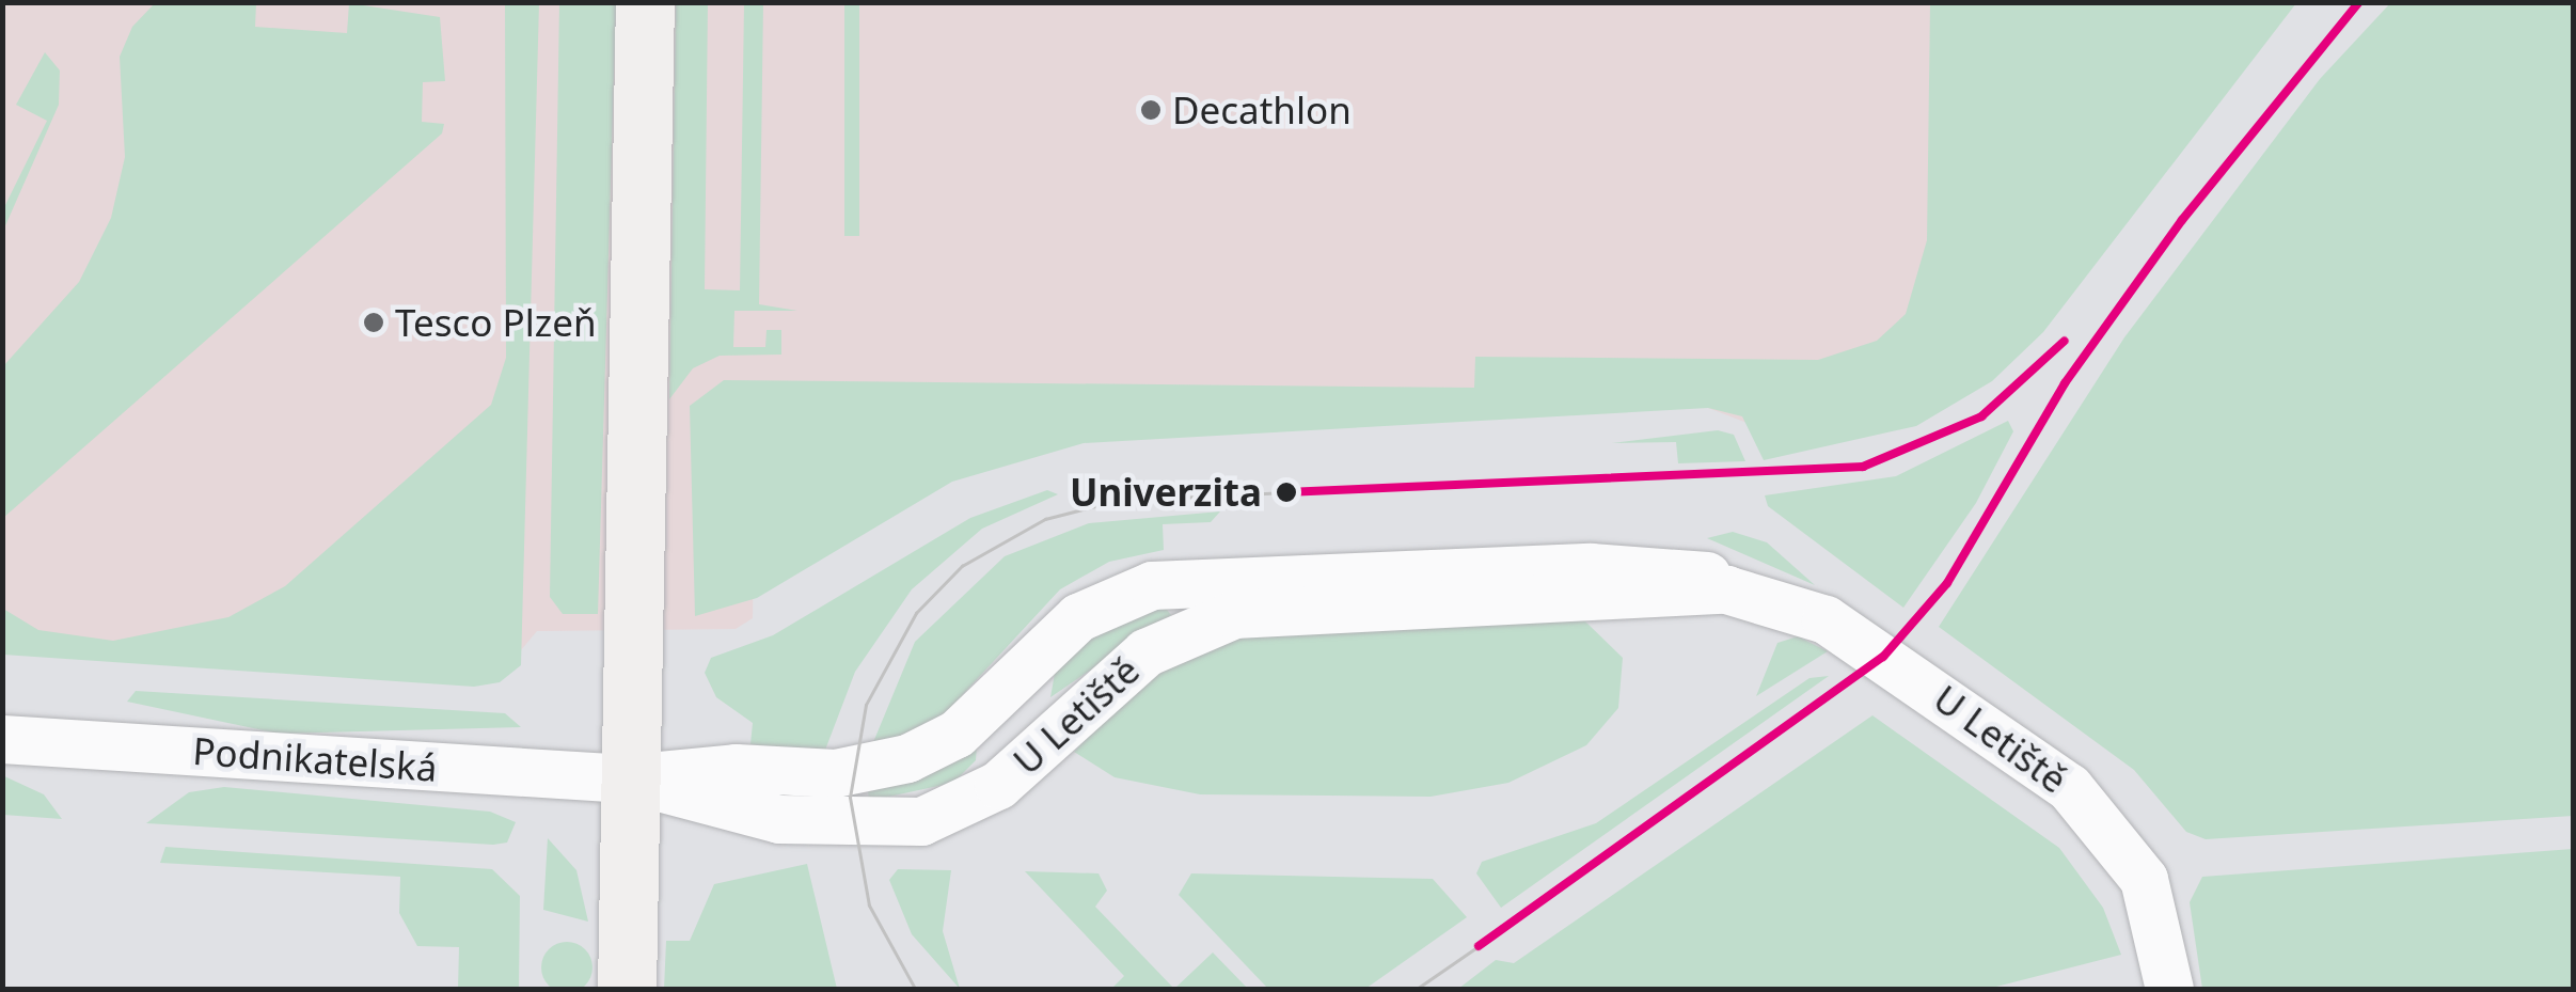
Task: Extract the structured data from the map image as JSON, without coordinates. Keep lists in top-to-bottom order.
{
  "streets": {
    "street": ["U Letiště", "Podnikatelská"]
  },
  "crossings": [
    ["U Letiště", "Podnikatelská"]
  ],
  "places": ["Decathlon", "Tesco Plzeň", "Univerzita"]
}
